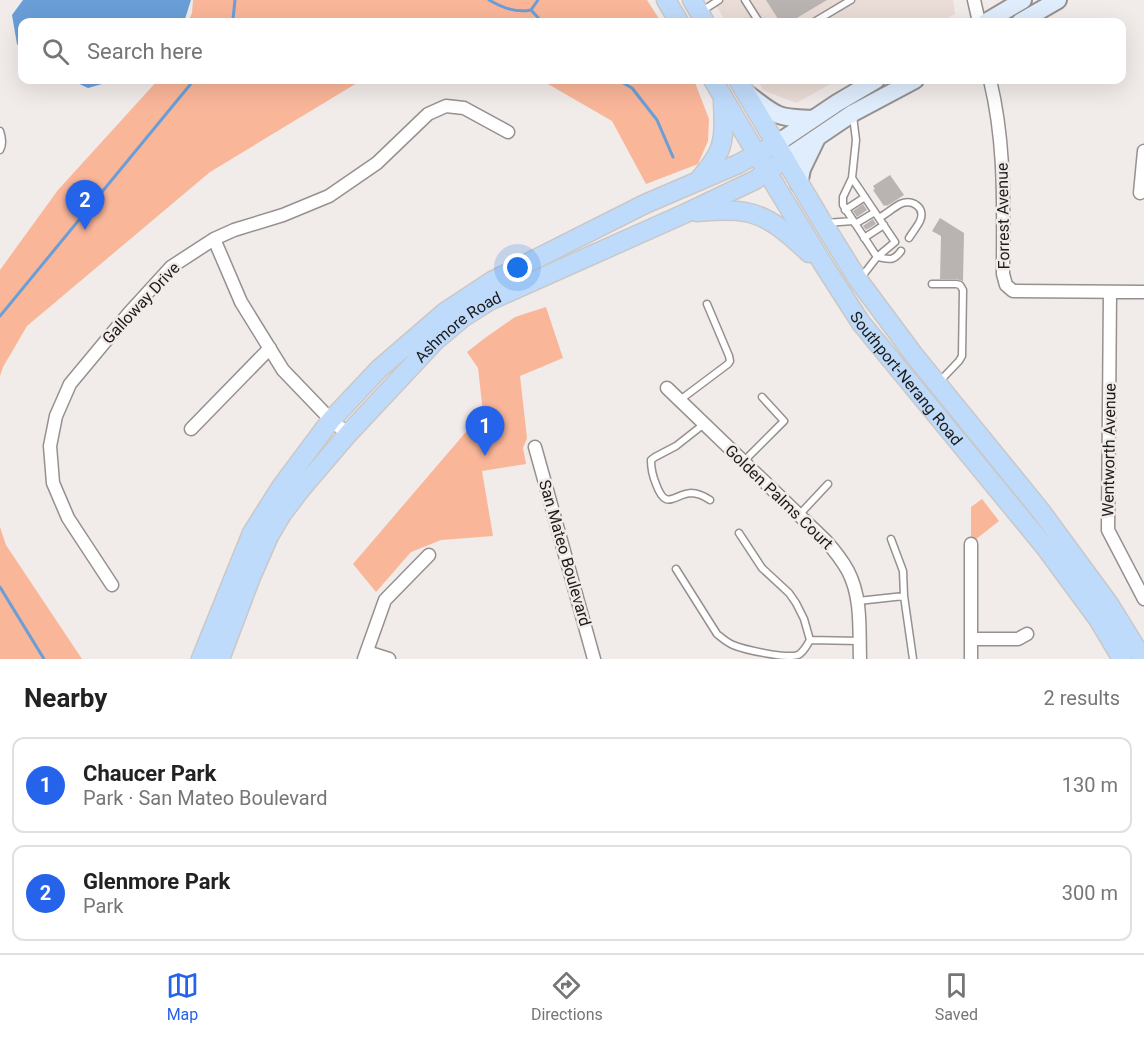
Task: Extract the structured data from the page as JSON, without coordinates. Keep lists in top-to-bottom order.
{
  "streets": {
    "main road": ["Ashmore Road", "Southport-Nerang Road"],
    "street": [
      "Forrest Avenue",
      "Galloway Drive",
      "Wentworth Avenue",
      "Golden Palms Court",
      "San Mateo Boulevard"
    ]
  },
  "crossings": [
    ["Forrest Avenue", "Wentworth Avenue"],
    ["Ashmore Road", "Southport-Nerang Road"]
  ],
  "page": {
    "search": "Search here",
    "pins": ["2", "1"],
    "heading": ["Nearby", "2 results"],
    "list": [
      {
        "mark": "1",
        "name": "Chaucer Park",
        "note": "Park · San Mateo Boulevard",
        "value": "130 m"
      },
      {
        "mark": "2",
        "name": "Glenmore Park",
        "note": "Park",
        "value": "300 m"
      }
    ],
    "nav": ["Map", "Directions", "Saved"]
  }
}
